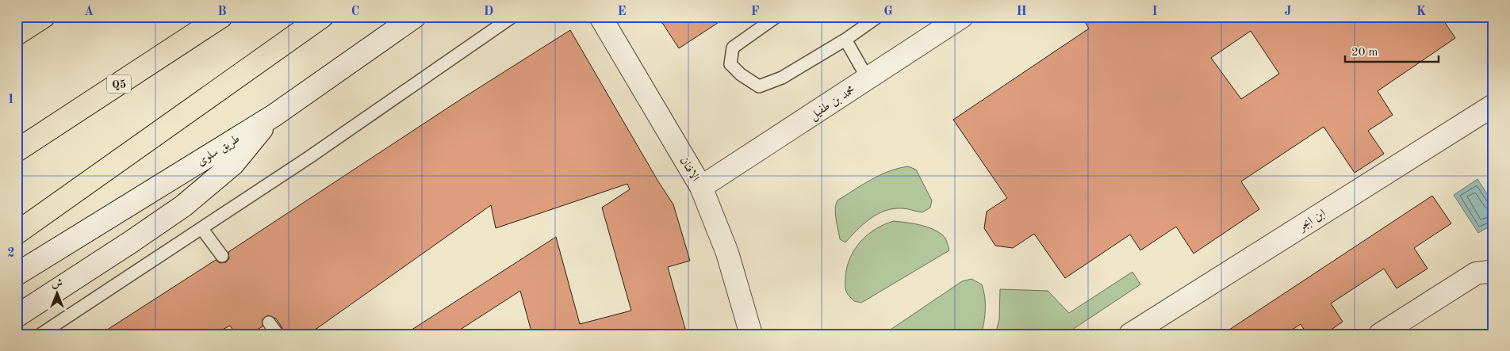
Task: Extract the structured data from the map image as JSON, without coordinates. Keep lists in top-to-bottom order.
{
  "streets": {
    "highway": ["Q5"],
    "street": [
      "محمد بن طفيل",
      "طريق سلوى",
      "الافنان",
      "ابن ابجر"
    ]
  },
  "crossings": [
    ["محمد بن طفيل", "الافنان"]
  ],
  "scale_bar": "20 m",
  "north": "top",
  "grid": {
    "columns": [
      "A",
      "B",
      "C",
      "D",
      "E",
      "F",
      "G",
      "H",
      "I",
      "J",
      "K"
    ],
    "rows": ["1", "2"]
  }
}
